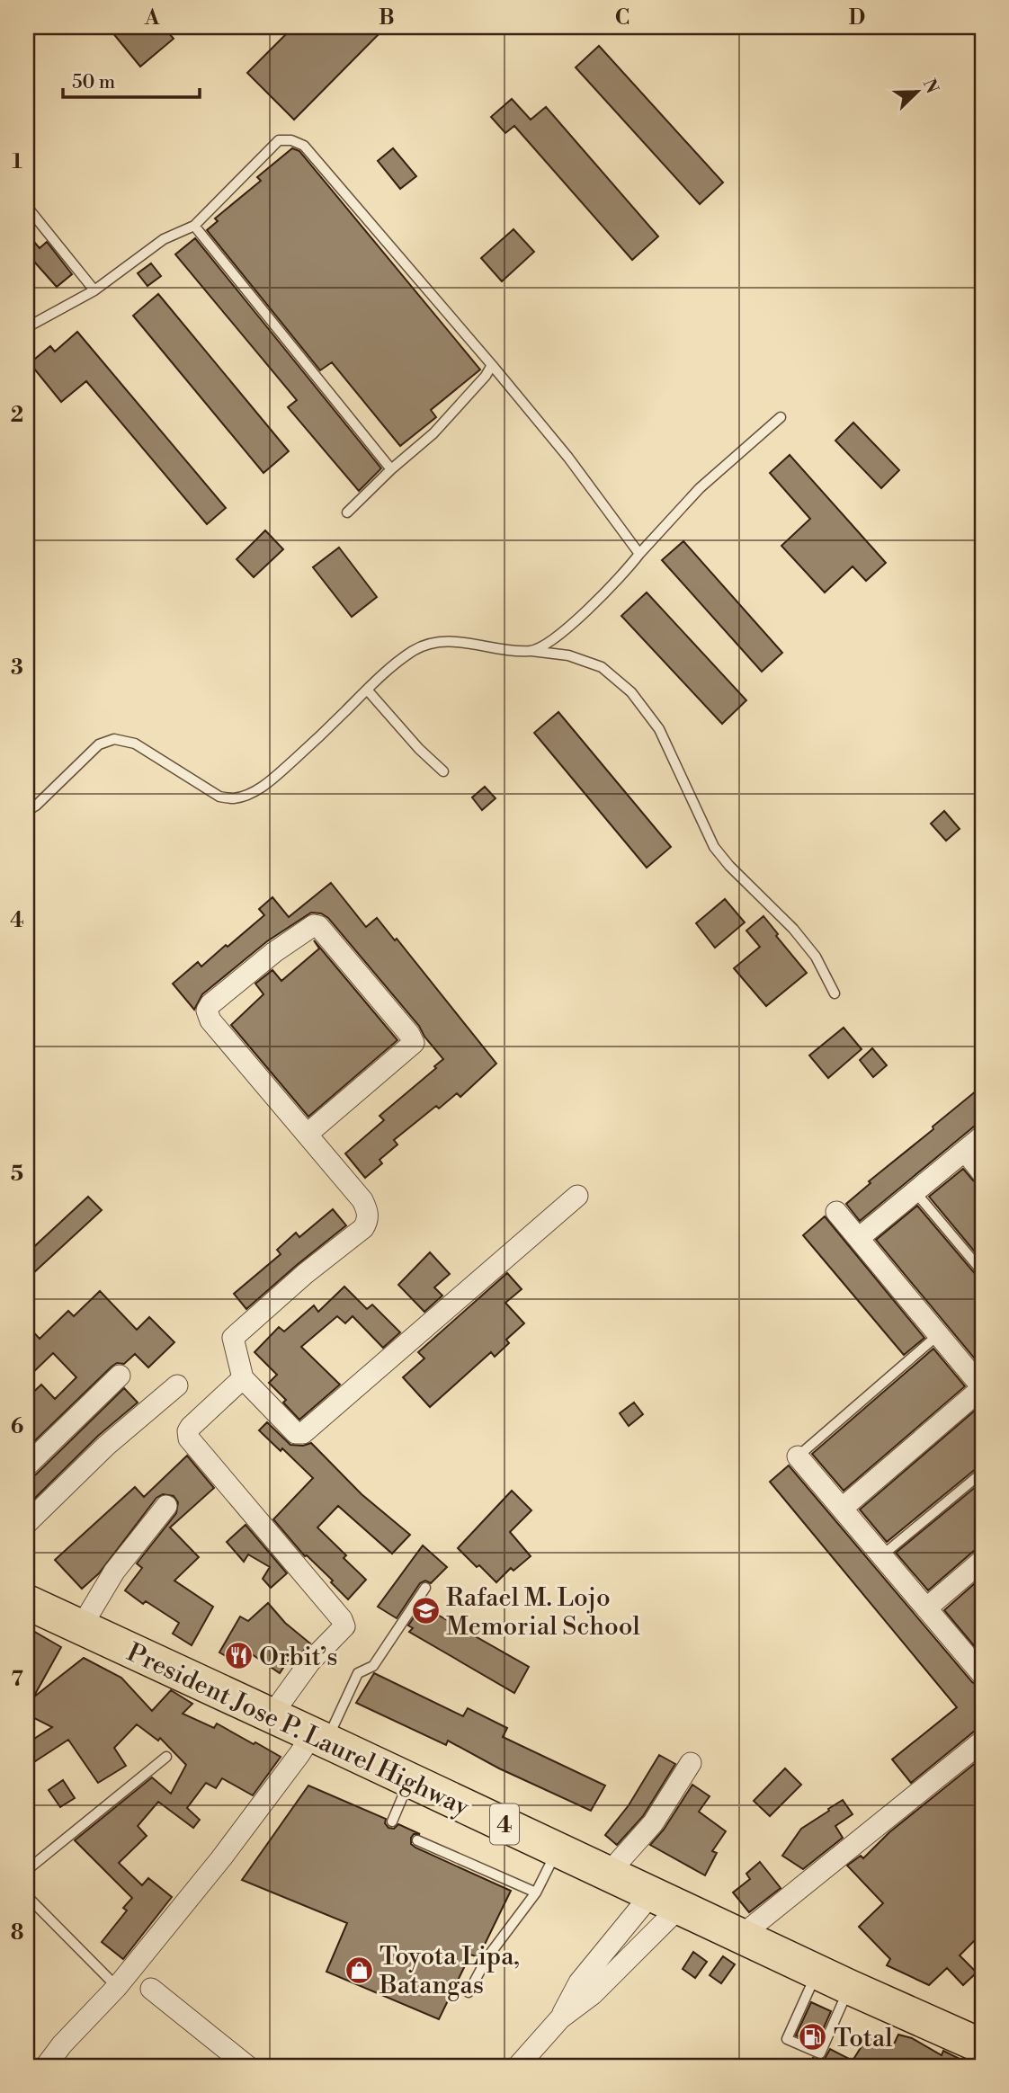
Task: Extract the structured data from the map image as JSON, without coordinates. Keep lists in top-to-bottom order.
{
  "streets": {
    "highway": ["President Jose P. Laurel Highway", "4"]
  },
  "places": {
    "school or university": ["Rafael M. Lojo Memorial School"],
    "restaurant": ["Orbit’s"],
    "shop": ["Toyota Lipa, Batangas"],
    "fuel station": ["Total"]
  },
  "scale_bar": "50 m",
  "north": "top right",
  "grid": {
    "columns": [
      "A",
      "B",
      "C",
      "D"
    ],
    "rows": [
      "1",
      "2",
      "3",
      "4",
      "5",
      "6",
      "7",
      "8"
    ]
  }
}
